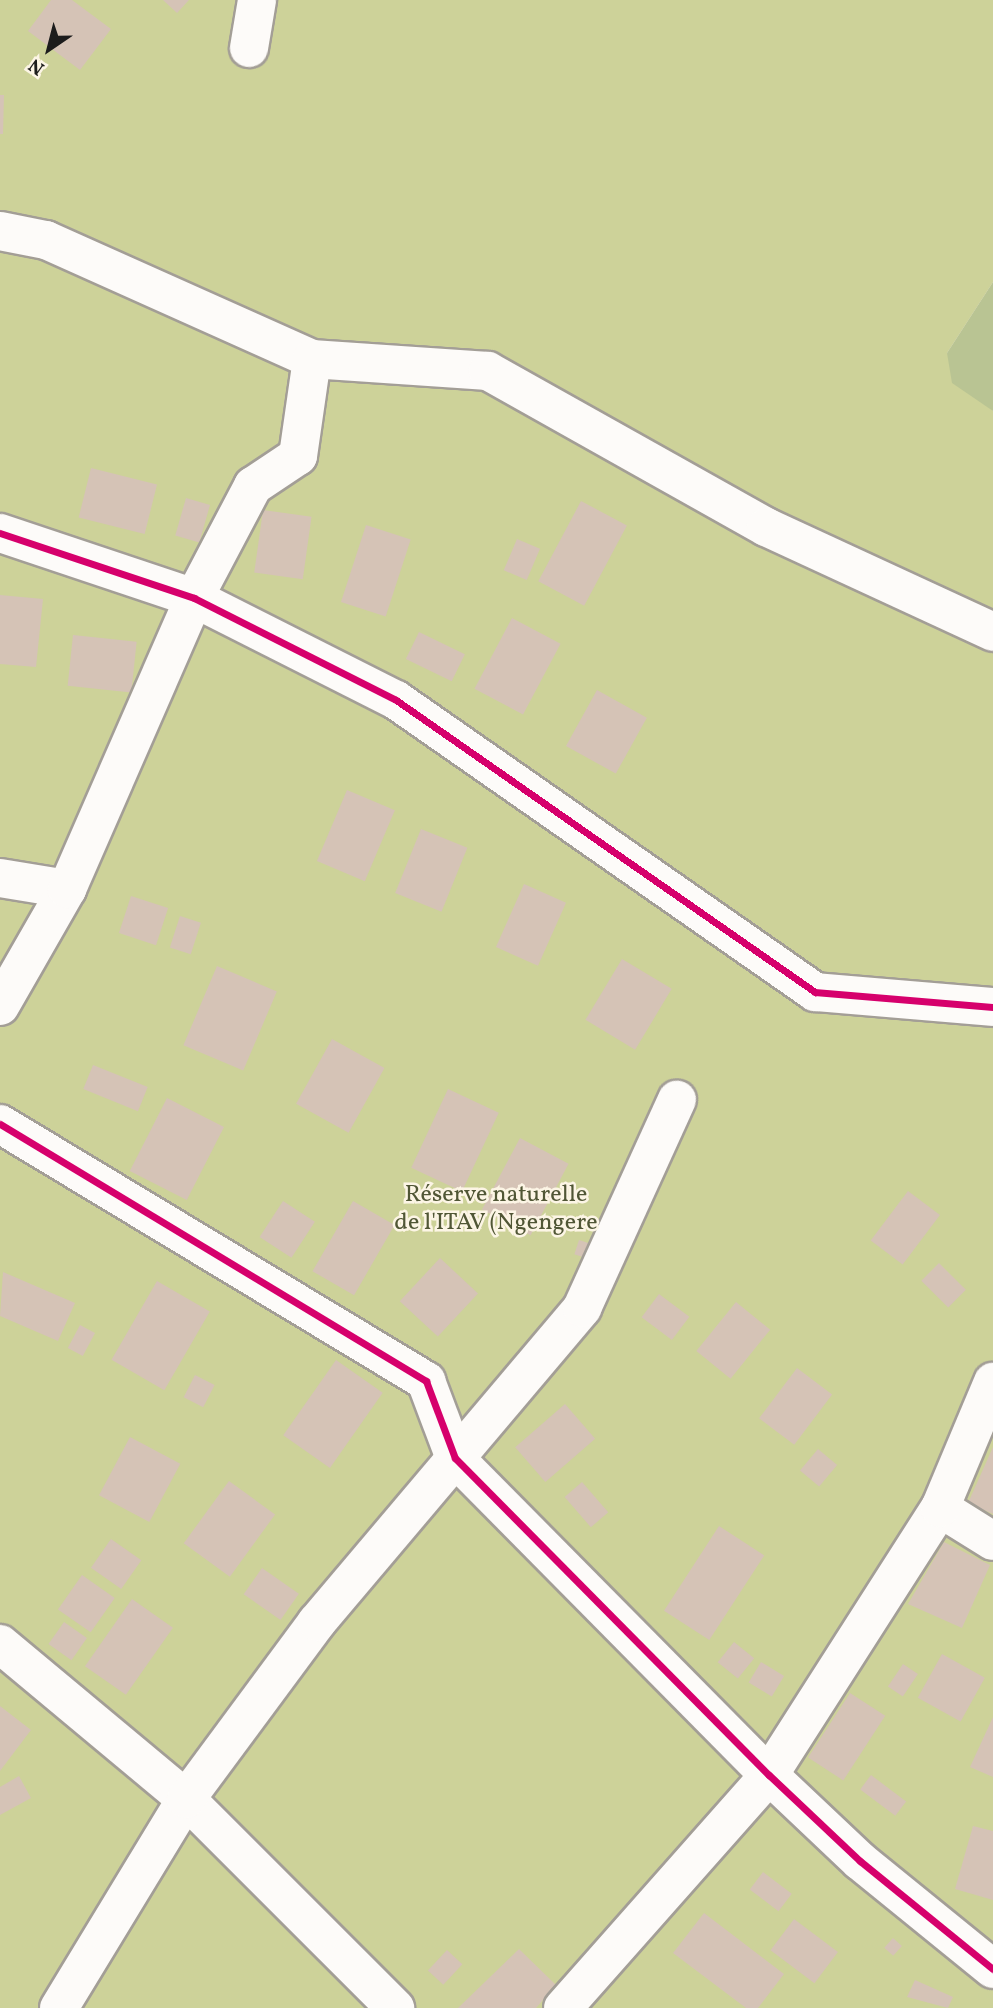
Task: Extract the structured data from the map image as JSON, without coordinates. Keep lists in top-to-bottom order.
{
  "parks": ["Réserve naturelle de l'ITAV (Ngengere"],
  "north": "bottom left"
}
